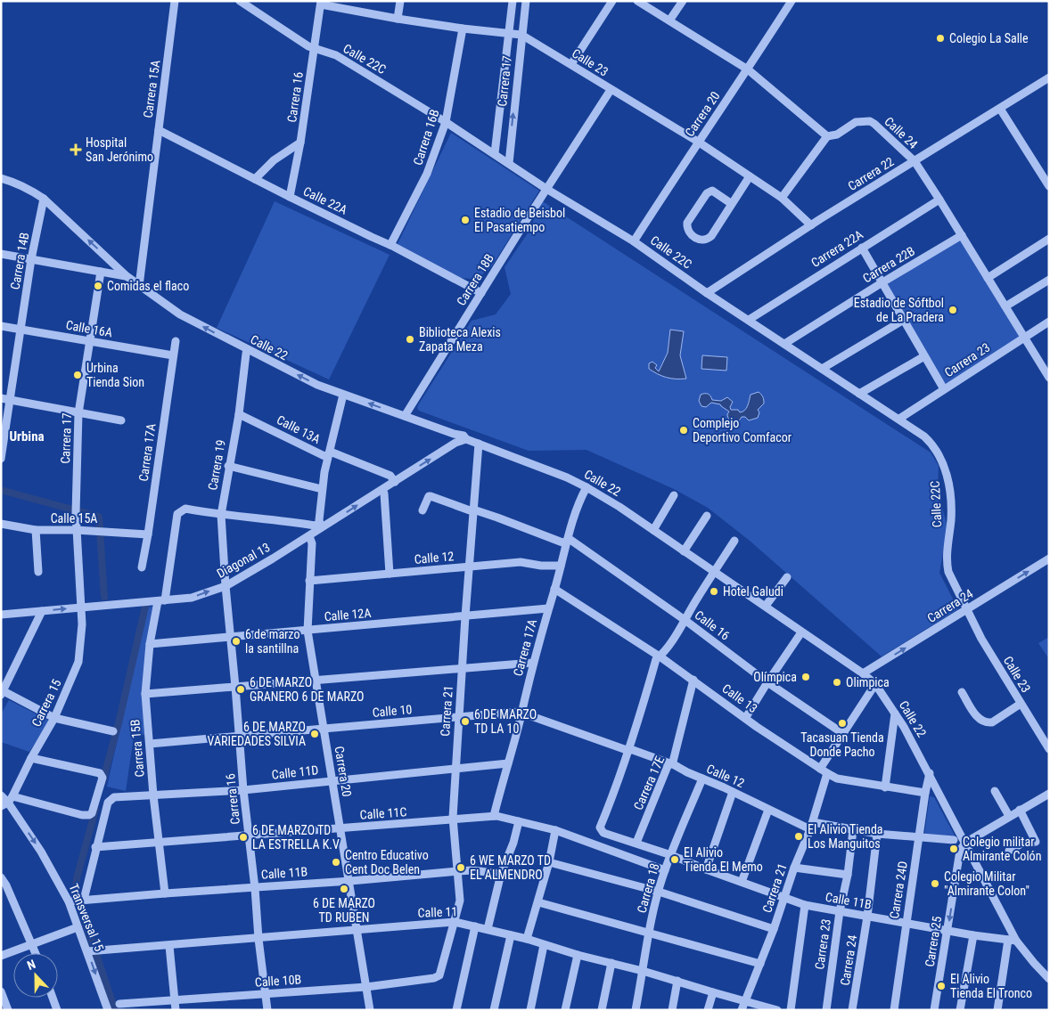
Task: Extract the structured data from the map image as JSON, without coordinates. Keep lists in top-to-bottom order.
{
  "streets": {
    "street": [
      "Calle 22C",
      "Calle 23",
      "Carrera 17",
      "Carrera 15A",
      "Carrera 16",
      "Carrera 20",
      "Calle 24",
      "Carrera 16B",
      "Carrera 22",
      "Calle 22A",
      "Carrera 22A",
      "Carrera 14B",
      "Carrera 22B",
      "Carrera 18B",
      "Calle 16A",
      "Calle 22",
      "Carrera 23",
      "Calle 13A",
      "Carrera 17A",
      "Carrera 19",
      "Calle 15A",
      "Calle 12",
      "Diagonal 13",
      "Carrera 24",
      "Calle 12A",
      "Calle 16",
      "Calle 13",
      "Carrera 15",
      "Calle 10",
      "Carrera 21",
      "Carrera 15B",
      "Calle 11D",
      "Carrera 17E",
      "Calle 11C",
      "Calle 11B",
      "Carrera 18",
      "Carrera 24D",
      "Calle 11",
      "Transversal 15",
      "Carrera 25",
      "Calle 10B"
    ]
  },
  "crossings": [
    ["Calle 22C", "Calle 23"],
    ["Calle 22C", "Carrera 17"],
    ["Calle 22C", "Carrera 16"],
    ["Calle 22C", "Carrera 20"],
    ["Calle 22C", "Carrera 16B"],
    ["Calle 22C", "Carrera 22"],
    ["Calle 22C", "Carrera 22A"],
    ["Calle 22C", "Carrera 22B"],
    ["Calle 22C", "Carrera 18B"],
    ["Calle 22C", "Carrera 23"],
    ["Calle 22C", "Carrera 24"],
    ["Calle 23", "Carrera 17"],
    ["Calle 23", "Carrera 16"],
    ["Calle 23", "Carrera 20"],
    ["Calle 23", "Carrera 16B"],
    ["Calle 23", "Carrera 22"],
    ["Calle 23", "Carrera 18B"],
    ["Calle 23", "Carrera 24"],
    ["Carrera 17", "Calle 16A"],
    ["Carrera 17", "Calle 15A"],
    ["Carrera 17", "Diagonal 13"],
    ["Carrera 17", "Carrera 15"],
    ["Carrera 15A", "Calle 22A"],
    ["Carrera 15A", "Calle 22"],
    ["Carrera 16", "Calle 22A"],
    ["Carrera 16", "Carrera 19"],
    ["Carrera 16", "Diagonal 13"],
    ["Carrera 16", "Calle 12A"],
    ["Carrera 16", "Calle 10"],
    ["Carrera 16", "Calle 11D"],
    ["Carrera 16", "Calle 11C"],
    ["Carrera 16", "Calle 11B"],
    ["Carrera 16", "Calle 11"],
    ["Carrera 16", "Calle 10B"],
    ["Carrera 20", "Calle 12"],
    ["Carrera 20", "Diagonal 13"],
    ["Carrera 20", "Calle 12A"],
    ["Carrera 20", "Calle 10"],
    ["Carrera 20", "Calle 11D"],
    ["Carrera 20", "Calle 11C"],
    ["Carrera 20", "Calle 11B"],
    ["Carrera 20", "Calle 11"],
    ["Carrera 20", "Calle 10B"],
    ["Calle 24", "Carrera 22"],
    ["Calle 24", "Carrera 22A"],
    ["Calle 24", "Carrera 22B"],
    ["Calle 24", "Carrera 23"],
    ["Carrera 16B", "Calle 22A"],
    ["Calle 22A", "Carrera 18B"],
    ["Carrera 14B", "Calle 16A"],
    ["Carrera 14B", "Calle 22"],
    ["Carrera 18B", "Calle 22"],
    ["Calle 16A", "Carrera 17A"],
    ["Calle 22", "Carrera 17A"],
    ["Calle 22", "Carrera 19"],
    ["Calle 22", "Diagonal 13"],
    ["Calle 22", "Carrera 24"],
    ["Calle 22", "Carrera 21"],
    ["Calle 22", "Calle 11B"],
    ["Calle 22", "Carrera 24D"],
    ["Calle 22", "Carrera 25"],
    ["Carrera 23", "Calle 12"],
    ["Carrera 23", "Calle 11B"],
    ["Calle 13A", "Carrera 19"],
    ["Calle 13A", "Diagonal 13"],
    ["Carrera 17A", "Calle 15A"],
    ["Carrera 17A", "Calle 12"],
    ["Carrera 17A", "Calle 12A"],
    ["Carrera 17A", "Calle 16"],
    ["Carrera 17A", "Calle 13"],
    ["Carrera 17A", "Calle 10"],
    ["Carrera 17A", "Calle 11D"],
    ["Carrera 17A", "Calle 11C"],
    ["Carrera 19", "Diagonal 13"],
    ["Calle 12", "Carrera 24"],
    ["Calle 12", "Calle 10"],
    ["Calle 12", "Carrera 21"],
    ["Calle 12", "Carrera 17E"],
    ["Calle 12", "Carrera 18"],
    ["Calle 12", "Carrera 24D"],
    ["Diagonal 13", "Carrera 15"],
    ["Diagonal 13", "Carrera 15B"],
    ["Carrera 24", "Calle 11B"],
    ["Calle 12A", "Carrera 21"],
    ["Calle 12A", "Carrera 15B"],
    ["Calle 16", "Carrera 21"],
    ["Calle 13", "Carrera 21"],
    ["Calle 13", "Carrera 17E"],
    ["Calle 13", "Carrera 24D"],
    ["Carrera 15", "Transversal 15"],
    ["Calle 10", "Carrera 21"],
    ["Calle 10", "Carrera 15B"],
    ["Carrera 21", "Calle 11D"],
    ["Carrera 21", "Calle 11C"],
    ["Carrera 21", "Calle 11B"],
    ["Carrera 21", "Calle 11"],
    ["Carrera 21", "Calle 10B"],
    ["Carrera 15B", "Calle 11D"],
    ["Carrera 15B", "Calle 11C"],
    ["Carrera 15B", "Calle 11B"],
    ["Calle 11D", "Calle 11C"],
    ["Calle 11C", "Carrera 18"],
    ["Calle 11B", "Carrera 24D"],
    ["Calle 11B", "Transversal 15"],
    ["Calle 11B", "Carrera 25"],
    ["Carrera 18", "Calle 11"],
    ["Calle 11", "Transversal 15"]
  ],
  "one_way": ["Diagonal 13", "Carrera 24", "Carrera 25"],
  "districts": ["Urbina"],
  "places": {
    "other": [
      "Colegio La Salle",
      "Estadio de Beisbol El Pasatiempo",
      "Comidas el flaco",
      "Estadio de Sóftbol de La Pradera",
      "Biblioteca Alexis Zapata Meza",
      "Urbina Tienda Sion",
      "Complejo Deportivo Comfacor",
      "Hotel Galudi",
      "6 de marzo la santillna",
      "Olímpica",
      "Olimpica",
      "6 DE MARZO GRANERO 6 DE MARZO",
      "6 DE MARZO TD LA 10",
      "Tacasuan Tienda Donde Pacho",
      "6 DE MARZO VARIEDADES SILVIA",
      "El Alivio Tienda Los Manguitos",
      "6 DE MARZO TD LA ESTRELLA K.V",
      "Colegio militar Almirante Colón",
      "El Alivio Tienda El Memo",
      "Centro Educativo Cent Doc Belen",
      "6 WE MARZO TD EL ALMENDRO",
      "Colegio Militar \"Almirante Colon\"",
      "6 DE MARZO TD RUBEN",
      "El Alivio Tienda El Tronco"
    ],
    "health": ["Hospital San Jerónimo"]
  },
  "north": "top"
}
